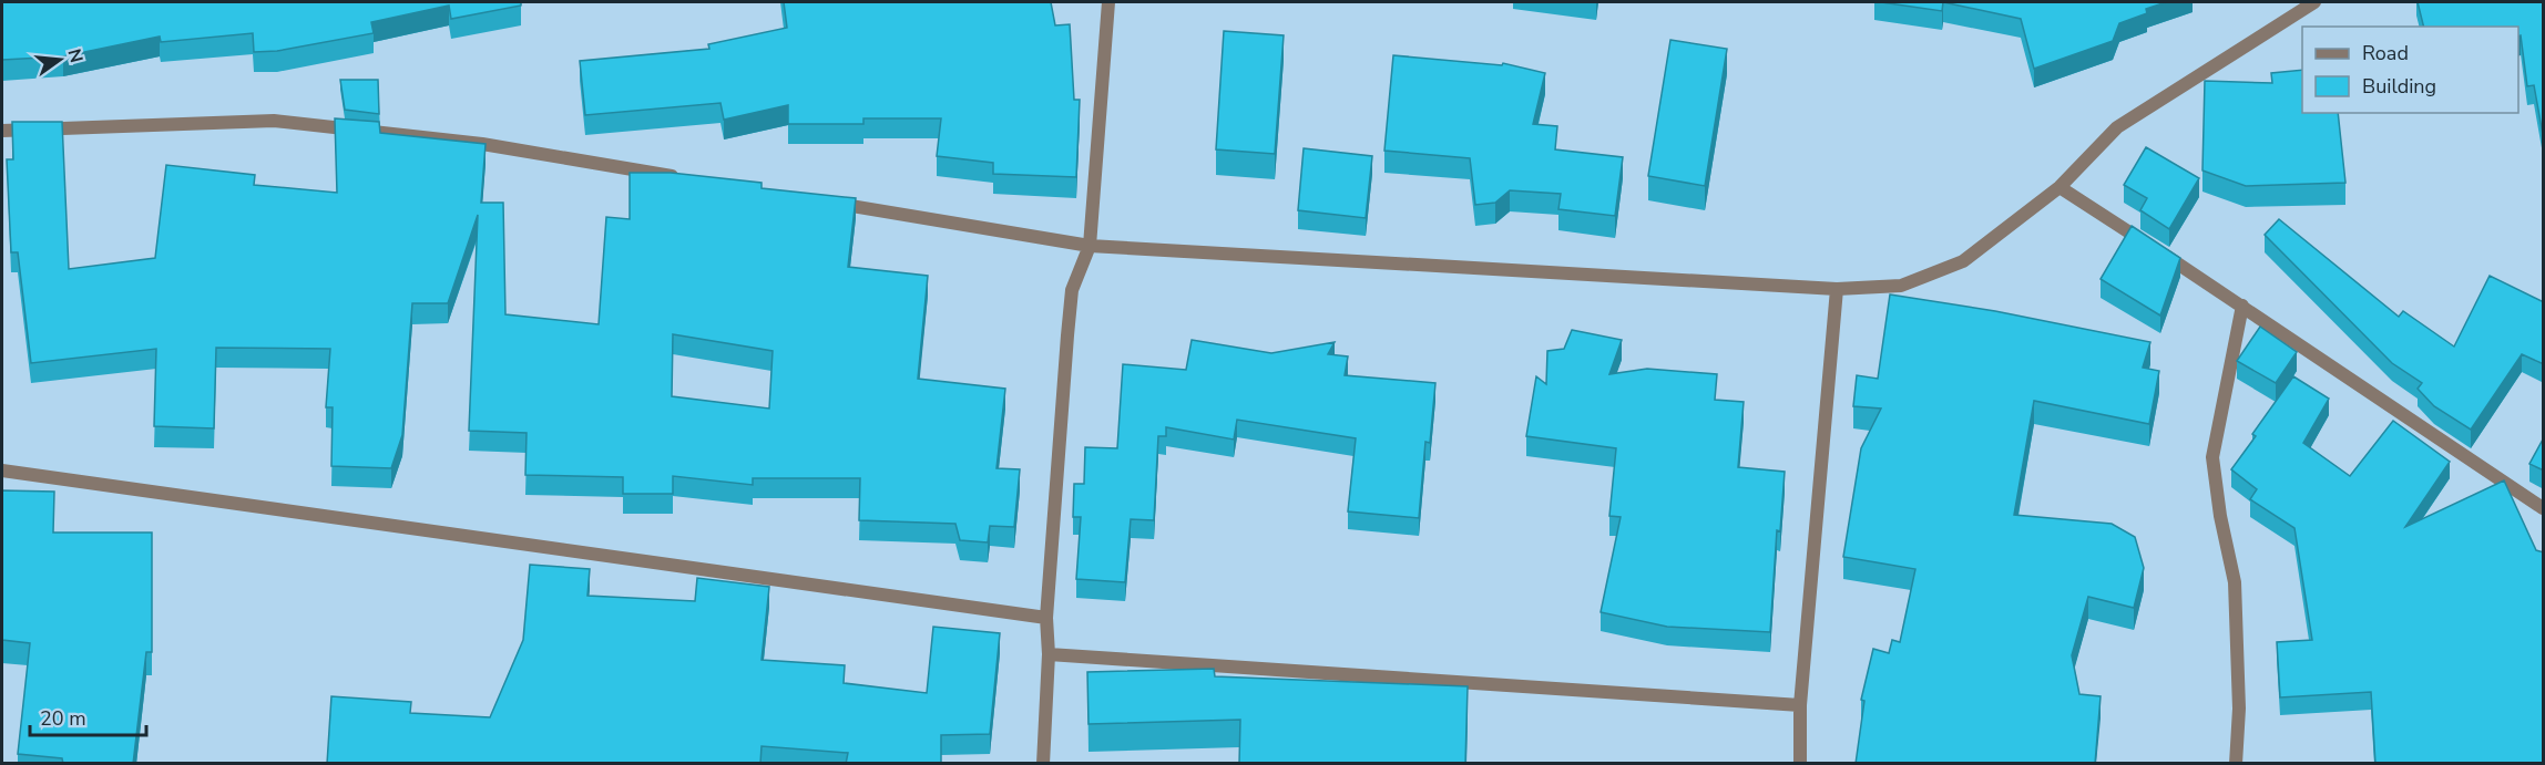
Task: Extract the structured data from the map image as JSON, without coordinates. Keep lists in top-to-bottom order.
{
  "legend": ["Road", "Building"],
  "scale_bar": "20 m",
  "north": "right"
}
